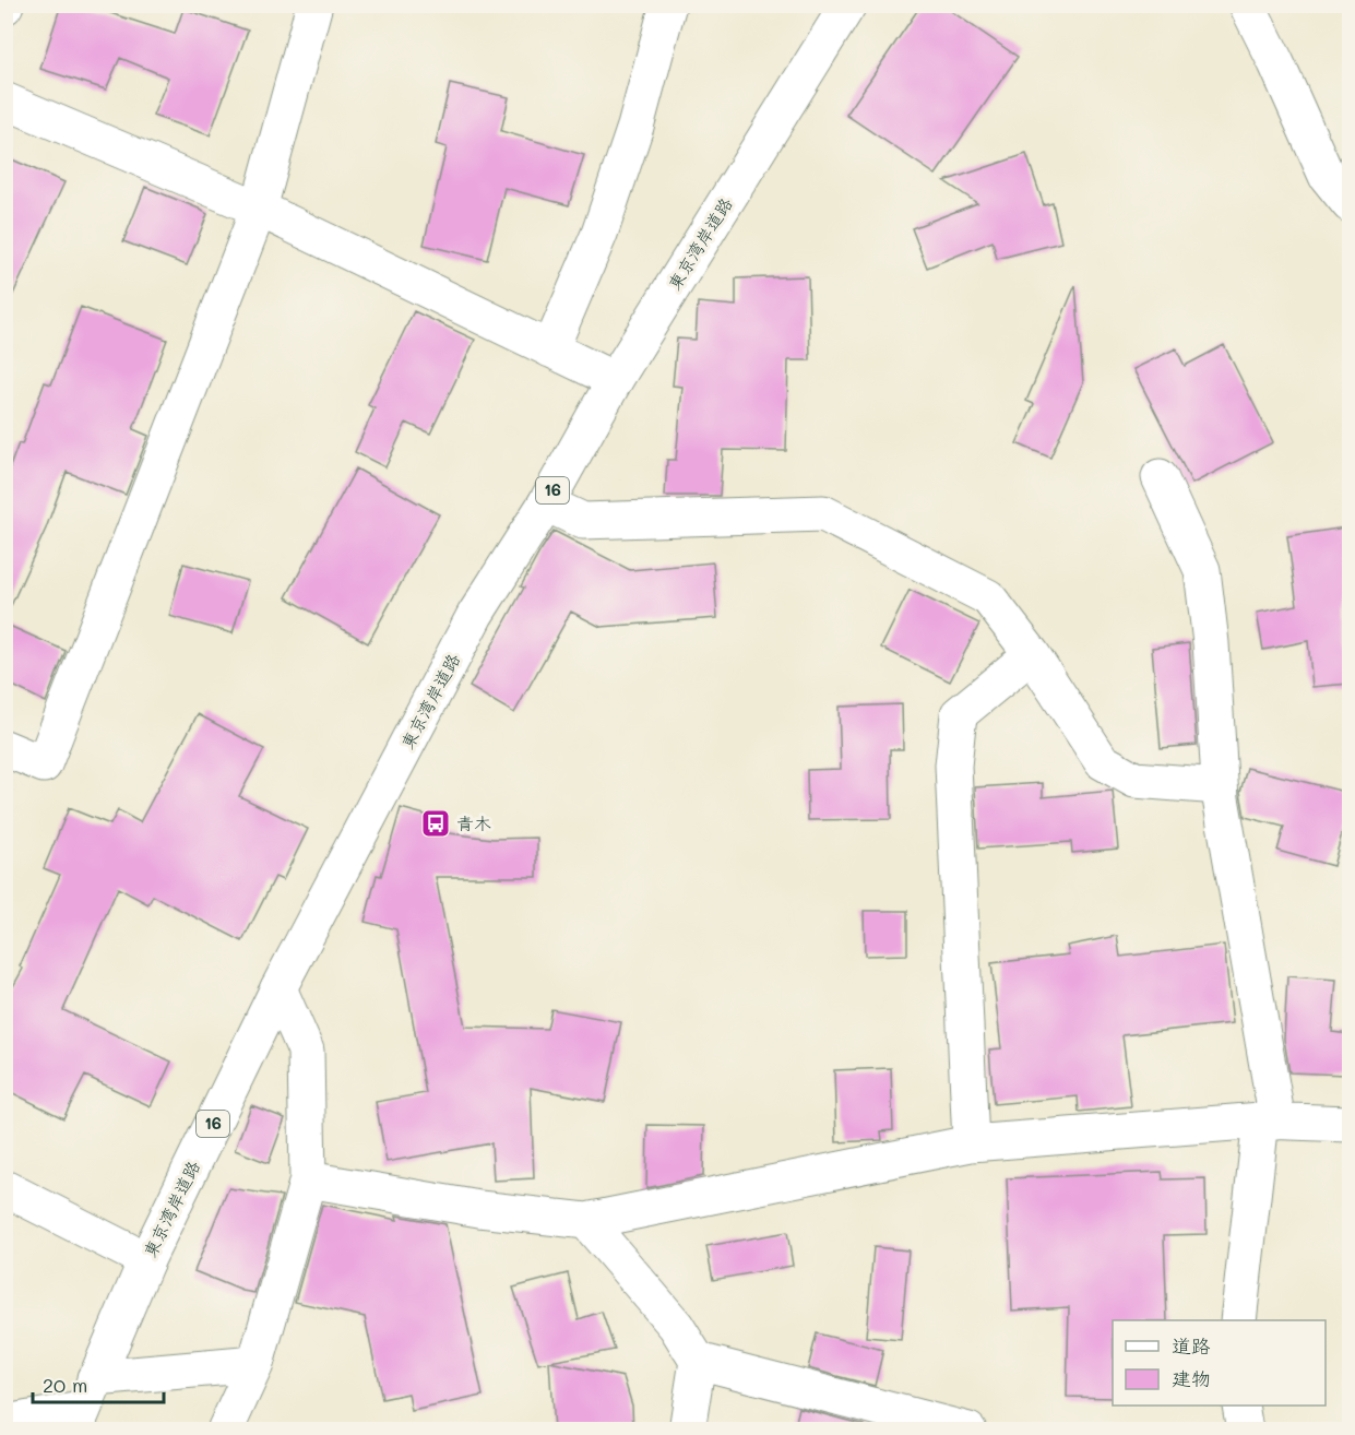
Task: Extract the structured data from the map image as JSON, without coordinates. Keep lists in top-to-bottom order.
{
  "streets": {
    "main road": ["東京湾岸道路", "16"]
  },
  "places": {
    "bus stop": ["青木"]
  },
  "legend": ["道路", "建物"],
  "scale_bar": "20 m"
}
